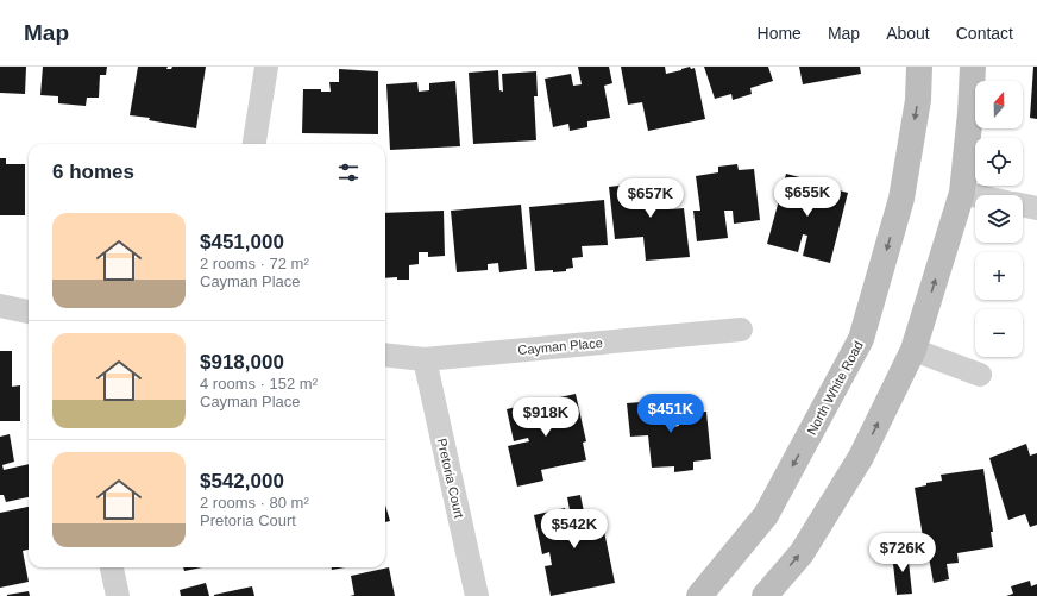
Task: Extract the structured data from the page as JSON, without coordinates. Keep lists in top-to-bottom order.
{
  "streets": {
    "main road": ["North White Road"],
    "street": ["Cayman Place", "Pretoria Court"]
  },
  "crossings": [
    ["Cayman Place", "Pretoria Court"]
  ],
  "north": "top",
  "page": {
    "header": "Map",
    "nav": [
      "Home",
      "Map",
      "About",
      "Contact"
    ],
    "map_buttons": ["+", "−"],
    "heading": "6 homes",
    "price": [
      "$655K",
      "$657K",
      "$451K",
      "$918K",
      "$542K",
      "$726K"
    ],
    "list": [
      {
        "name": "$451,000",
        "note": "2 rooms · 72 m² · Cayman Place"
      },
      {
        "name": "$918,000",
        "note": "4 rooms · 152 m² · Cayman Place"
      },
      {
        "name": "$542,000",
        "note": "2 rooms · 80 m² · Pretoria Court"
      }
    ]
  }
}
